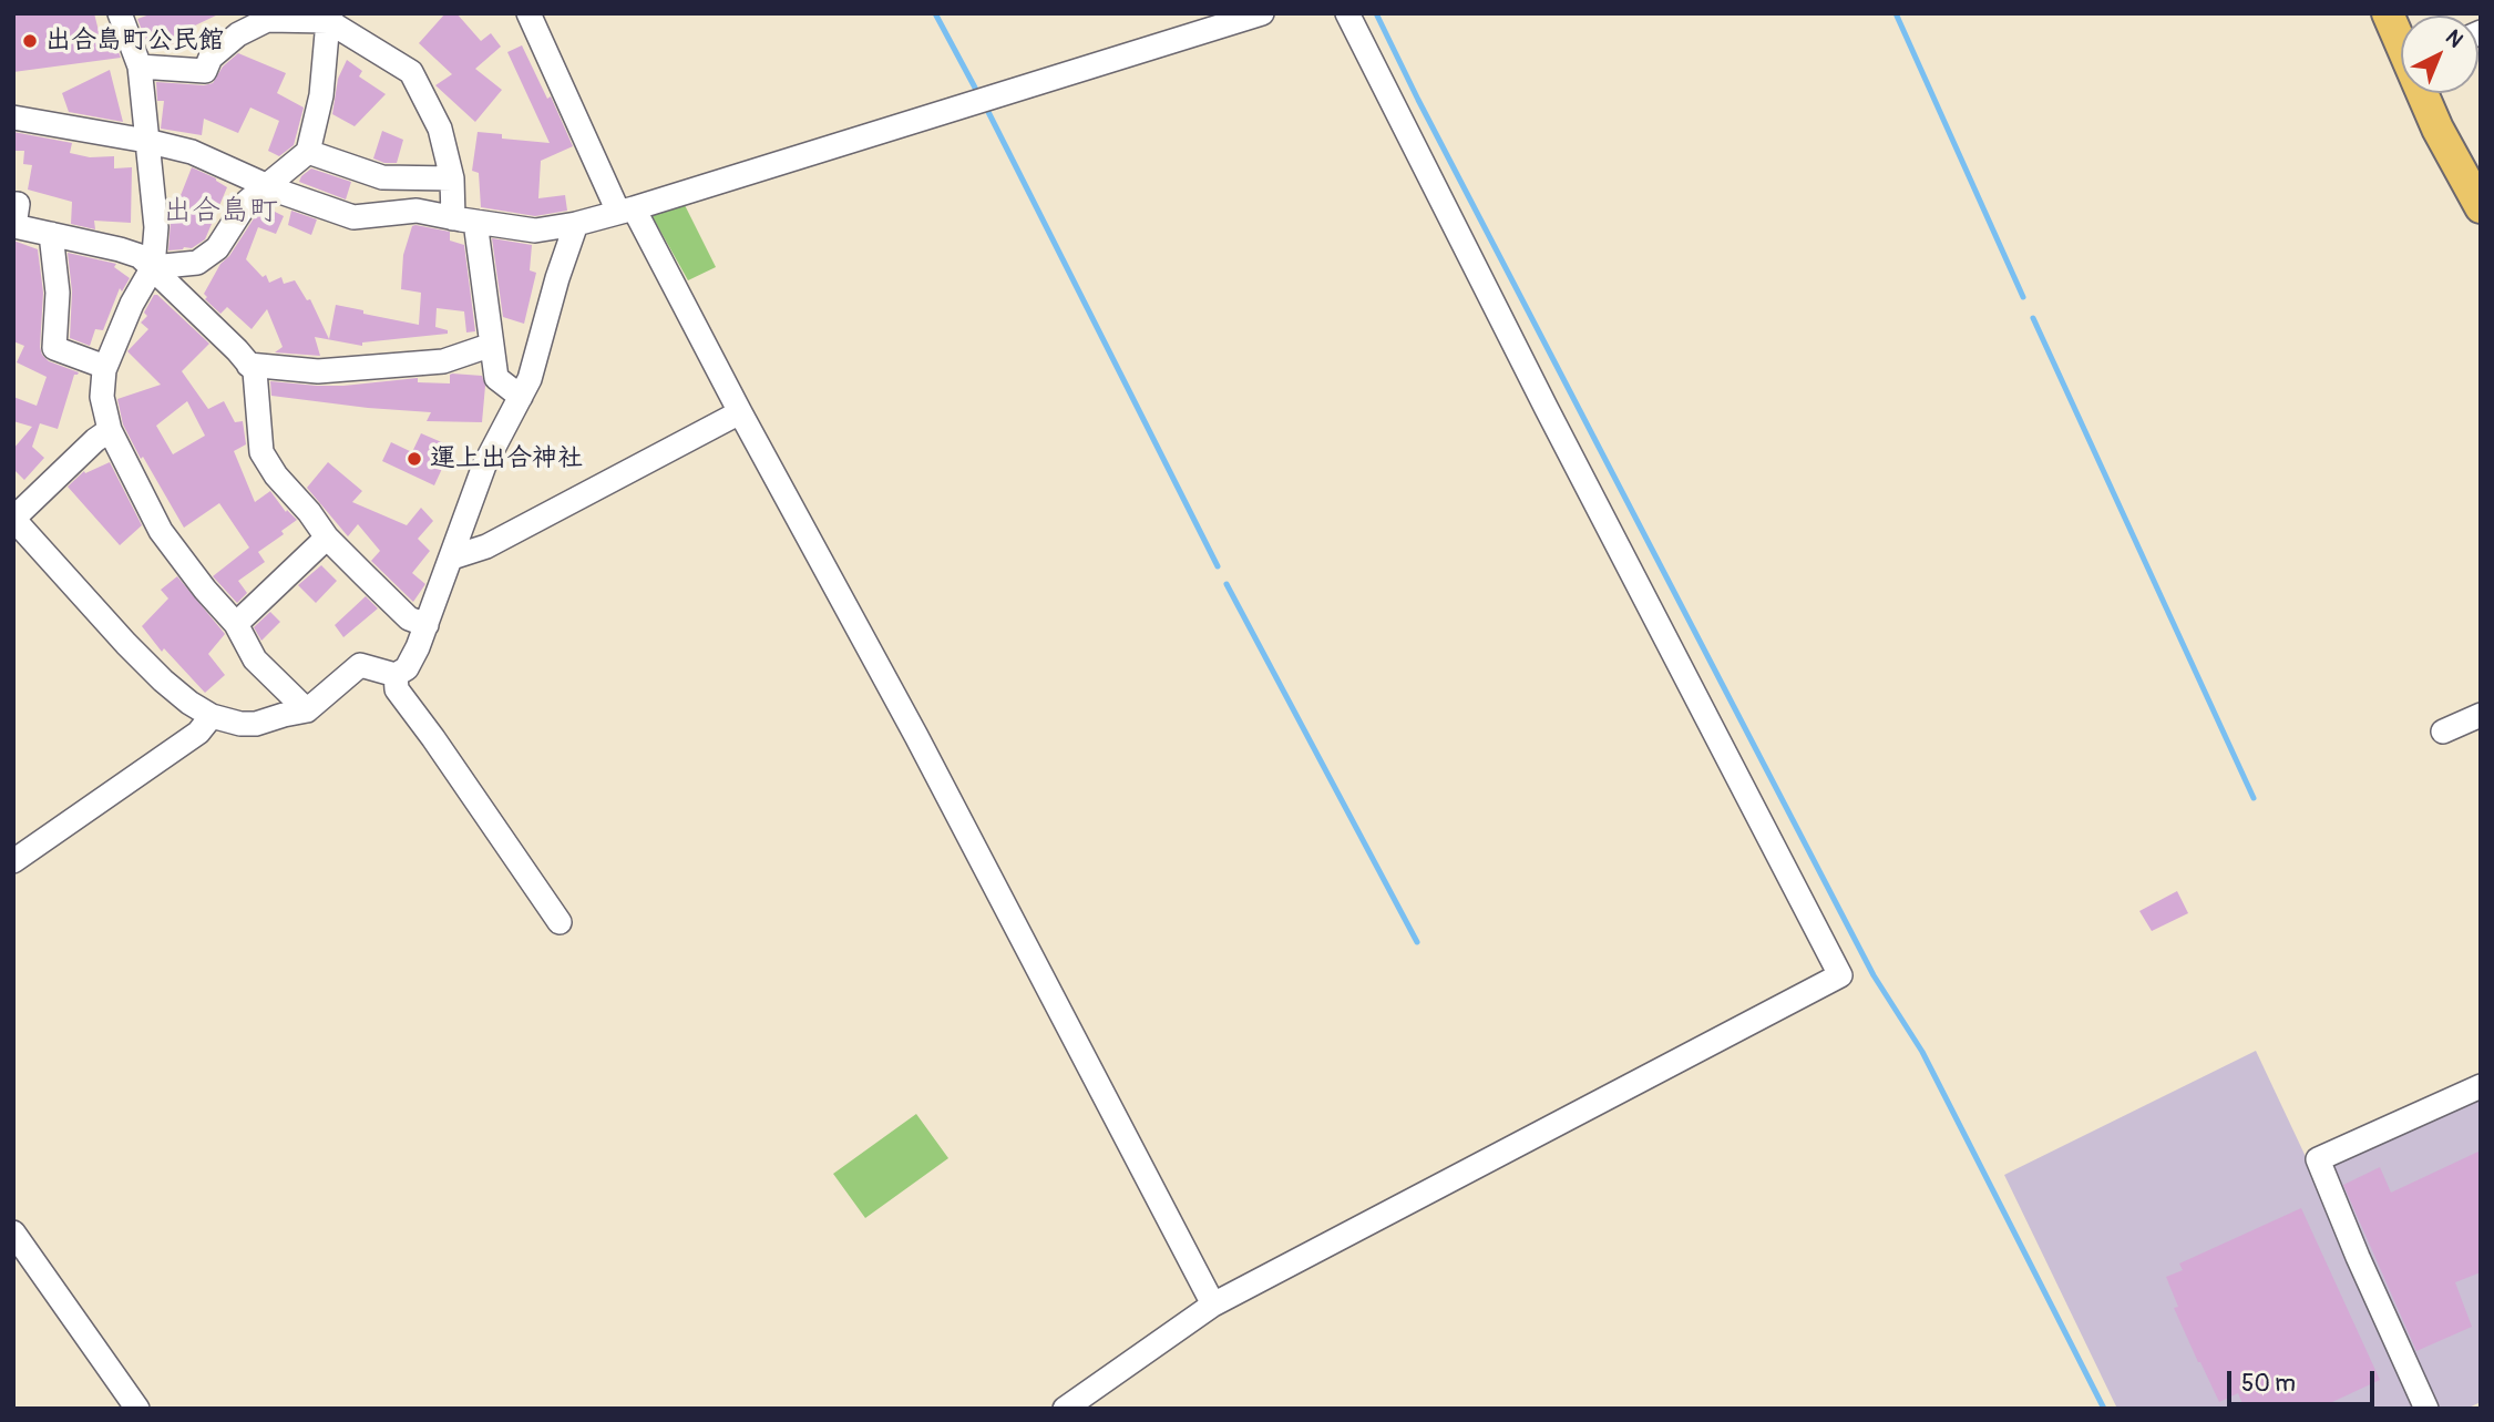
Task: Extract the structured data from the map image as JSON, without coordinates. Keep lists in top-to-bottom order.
{
  "districts": ["出合島町"],
  "places": ["出合島町公民館", "運上出合神社"],
  "scale_bar": "50 m",
  "north": "top right"
}
